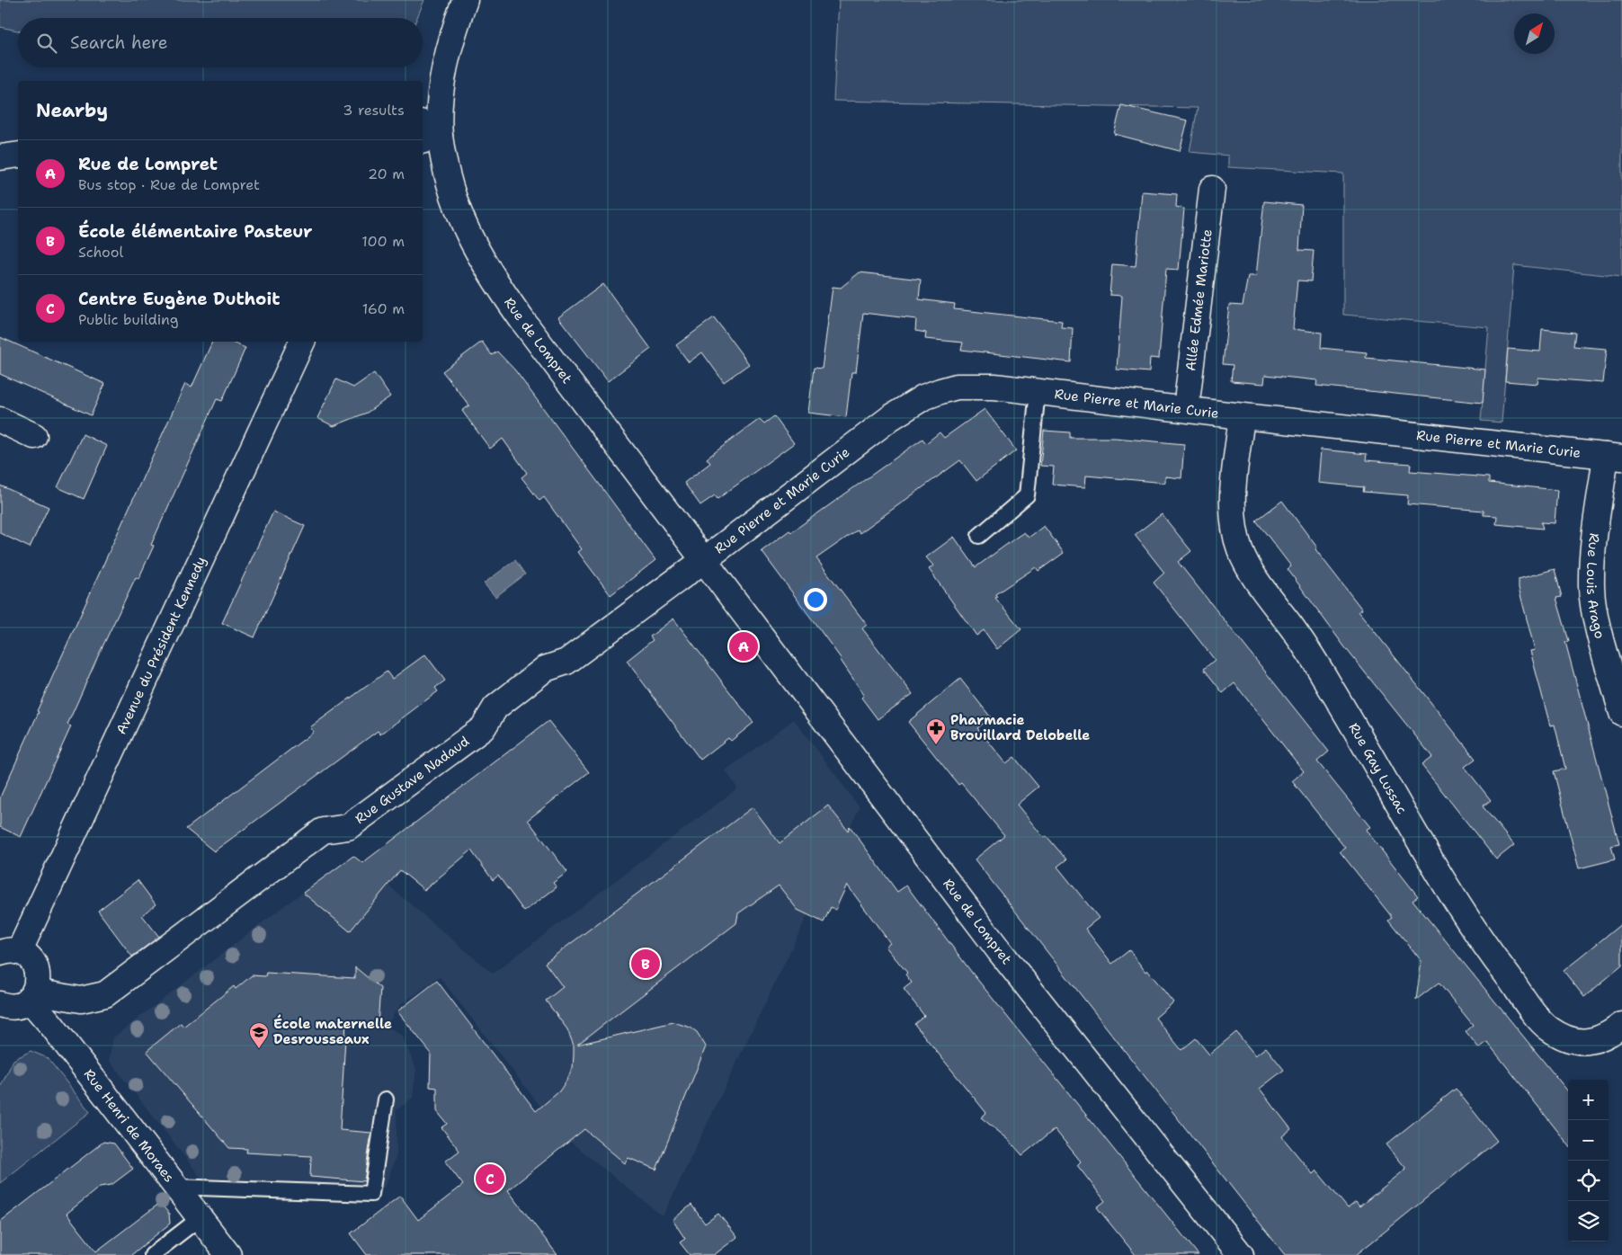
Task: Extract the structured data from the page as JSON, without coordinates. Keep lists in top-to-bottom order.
{
  "streets": {
    "street": [
      "Allée Edmée Mariotte",
      "Rue de Lompret",
      "Rue Pierre et Marie Curie",
      "Rue Louis Arago",
      "Avenue du Président Kennedy",
      "Rue Gay Lussac",
      "Rue Gustave Nadaud",
      "Rue Henri de Moraes"
    ]
  },
  "crossings": [
    ["Allée Edmée Mariotte", "Rue Pierre et Marie Curie"],
    ["Rue de Lompret", "Rue Pierre et Marie Curie"],
    ["Rue de Lompret", "Rue Gustave Nadaud"],
    ["Rue Pierre et Marie Curie", "Rue Louis Arago"],
    ["Rue Pierre et Marie Curie", "Rue Gay Lussac"],
    ["Rue Pierre et Marie Curie", "Rue Gustave Nadaud"],
    ["Avenue du Président Kennedy", "Rue Gustave Nadaud"],
    ["Avenue du Président Kennedy", "Rue Henri de Moraes"],
    ["Rue Gustave Nadaud", "Rue Henri de Moraes"]
  ],
  "places": {
    "pharmacy": ["Pharmacie Brouillard Delobelle"],
    "school or university": ["École maternelle Desrousseaux"]
  },
  "north": "top right",
  "page": {
    "search": "Search here",
    "heading": ["Nearby", "3 results"],
    "list": [
      {
        "mark": "A",
        "name": "Rue de Lompret",
        "note": "Bus stop · Rue de Lompret",
        "value": "20 m"
      },
      {
        "mark": "B",
        "name": "École élémentaire Pasteur",
        "note": "School",
        "value": "100 m"
      },
      {
        "mark": "C",
        "name": "Centre Eugène Duthoit",
        "note": "Public building",
        "value": "160 m"
      }
    ],
    "pins": ["A", "B", "C"],
    "map_buttons": ["+", "−"]
  }
}
